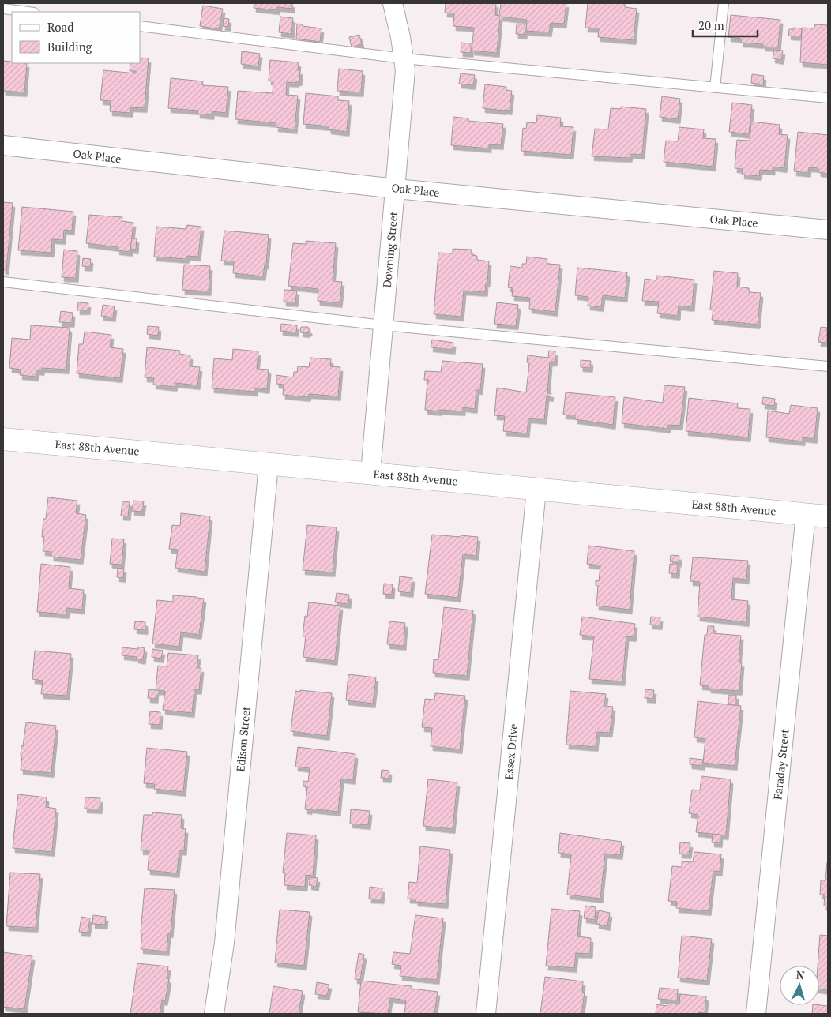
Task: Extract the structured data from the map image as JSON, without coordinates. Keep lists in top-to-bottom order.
{
  "streets": {
    "main road": ["East 88th Avenue"],
    "street": [
      "Oak Place",
      "Downing Street",
      "Edison Street",
      "Essex Drive",
      "Faraday Street"
    ]
  },
  "crossings": [
    ["Oak Place", "Downing Street"],
    ["Downing Street", "East 88th Avenue"],
    ["East 88th Avenue", "Edison Street"],
    ["East 88th Avenue", "Essex Drive"],
    ["East 88th Avenue", "Faraday Street"]
  ],
  "legend": ["Road", "Building"],
  "scale_bar": "20 m",
  "north": "top"
}
